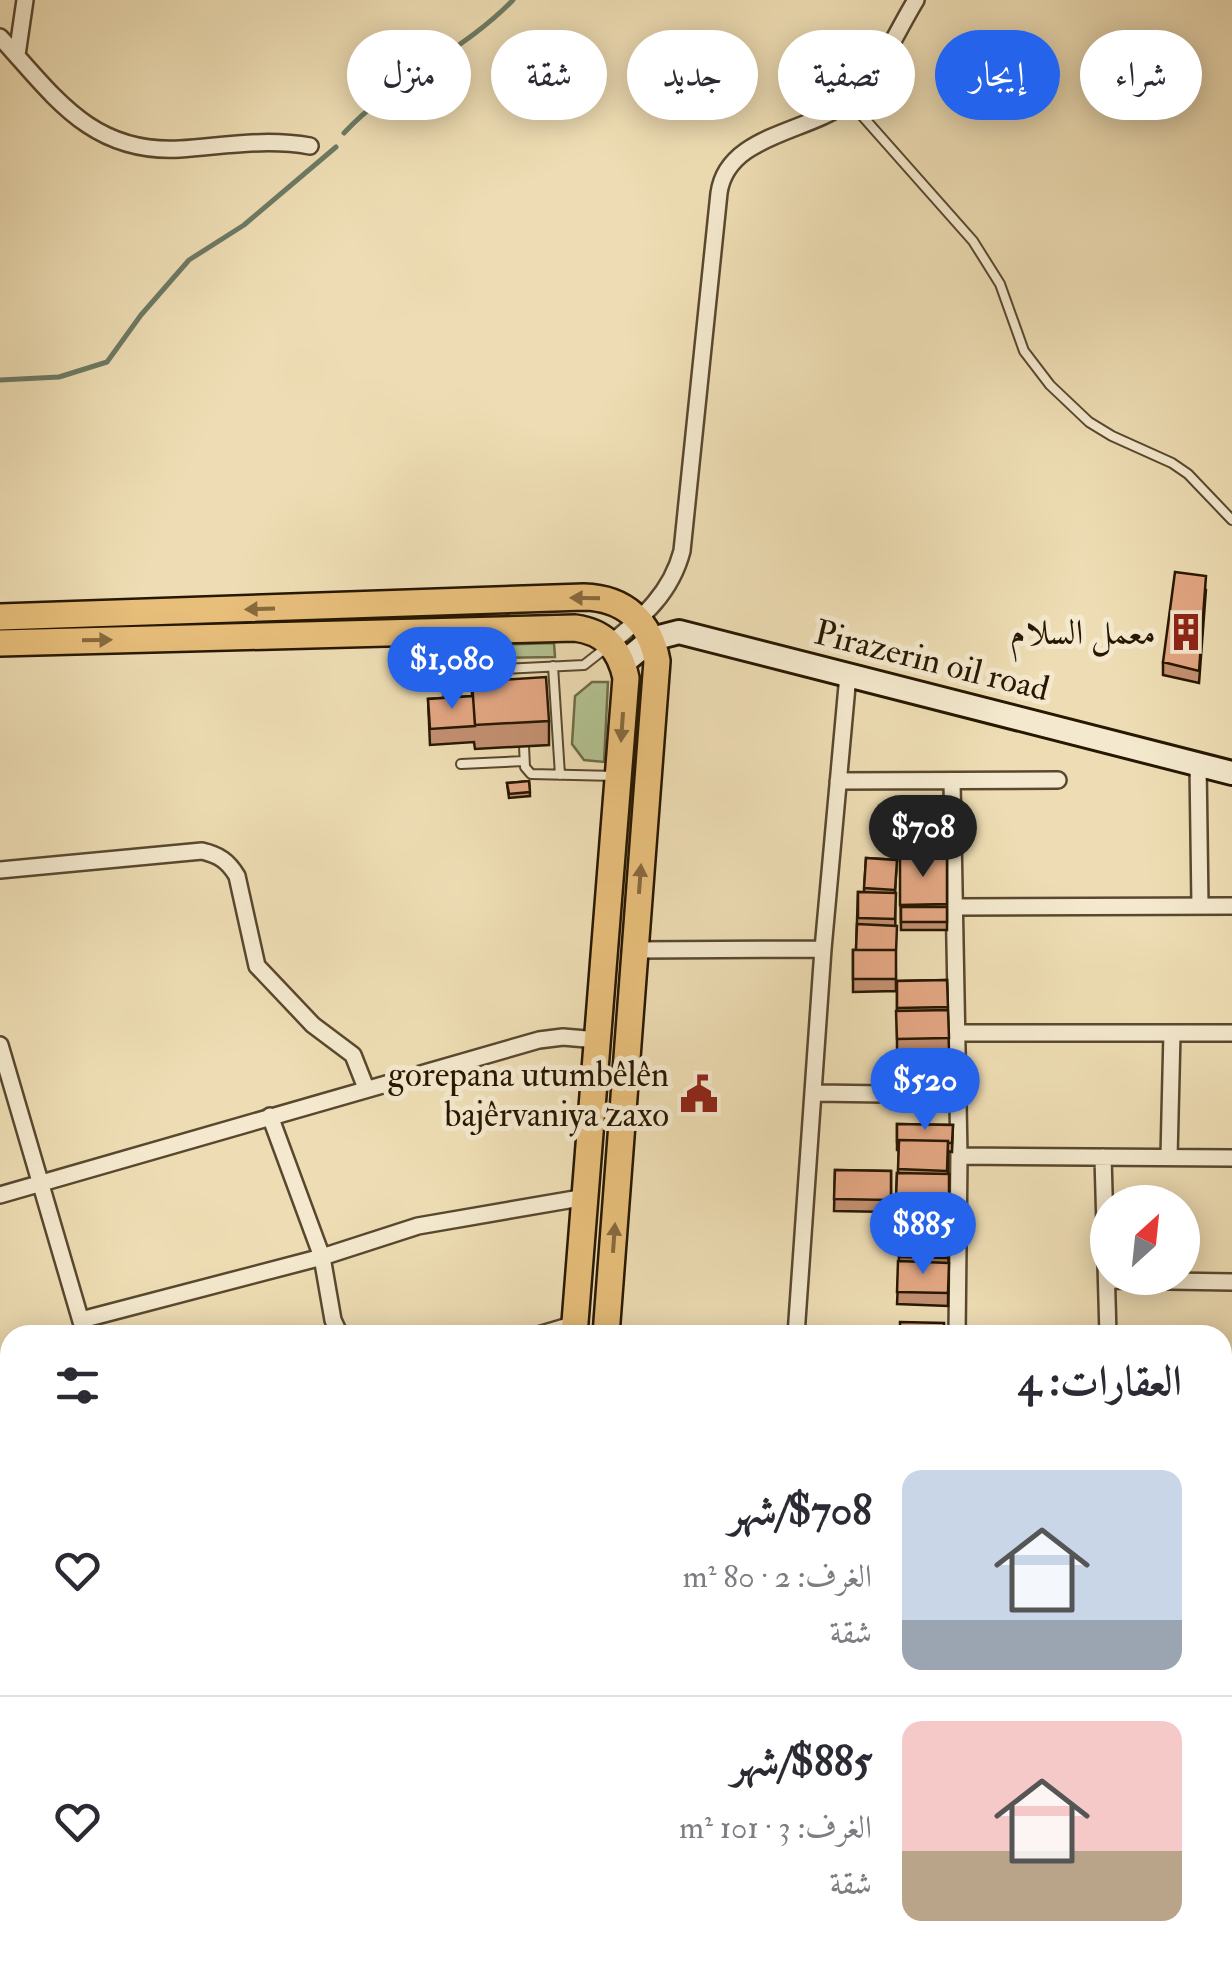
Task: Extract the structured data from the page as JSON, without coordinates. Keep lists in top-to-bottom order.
{
  "streets": {
    "main road": ["Pirazerin oil road"]
  },
  "places": {
    "building": ["معمل السلام"],
    "public building": ["gorepana utumbêlên bajêrvaniya zaxo"]
  },
  "north": "top right",
  "page": {
    "chip": [
      "شراء",
      "إيجار",
      "تصفية",
      "جديد",
      "شقة",
      "منزل"
    ],
    "price": [
      "$1,080",
      "$708",
      "$520",
      "$885"
    ],
    "heading": "العقارات: 4",
    "list": [
      {
        "name": "$708/شهر",
        "note": "الغرف: 2 · 80 m² · شقة"
      },
      {
        "name": "$885/شهر",
        "note": "الغرف: 3 · 101 m² · شقة"
      }
    ]
  }
}
